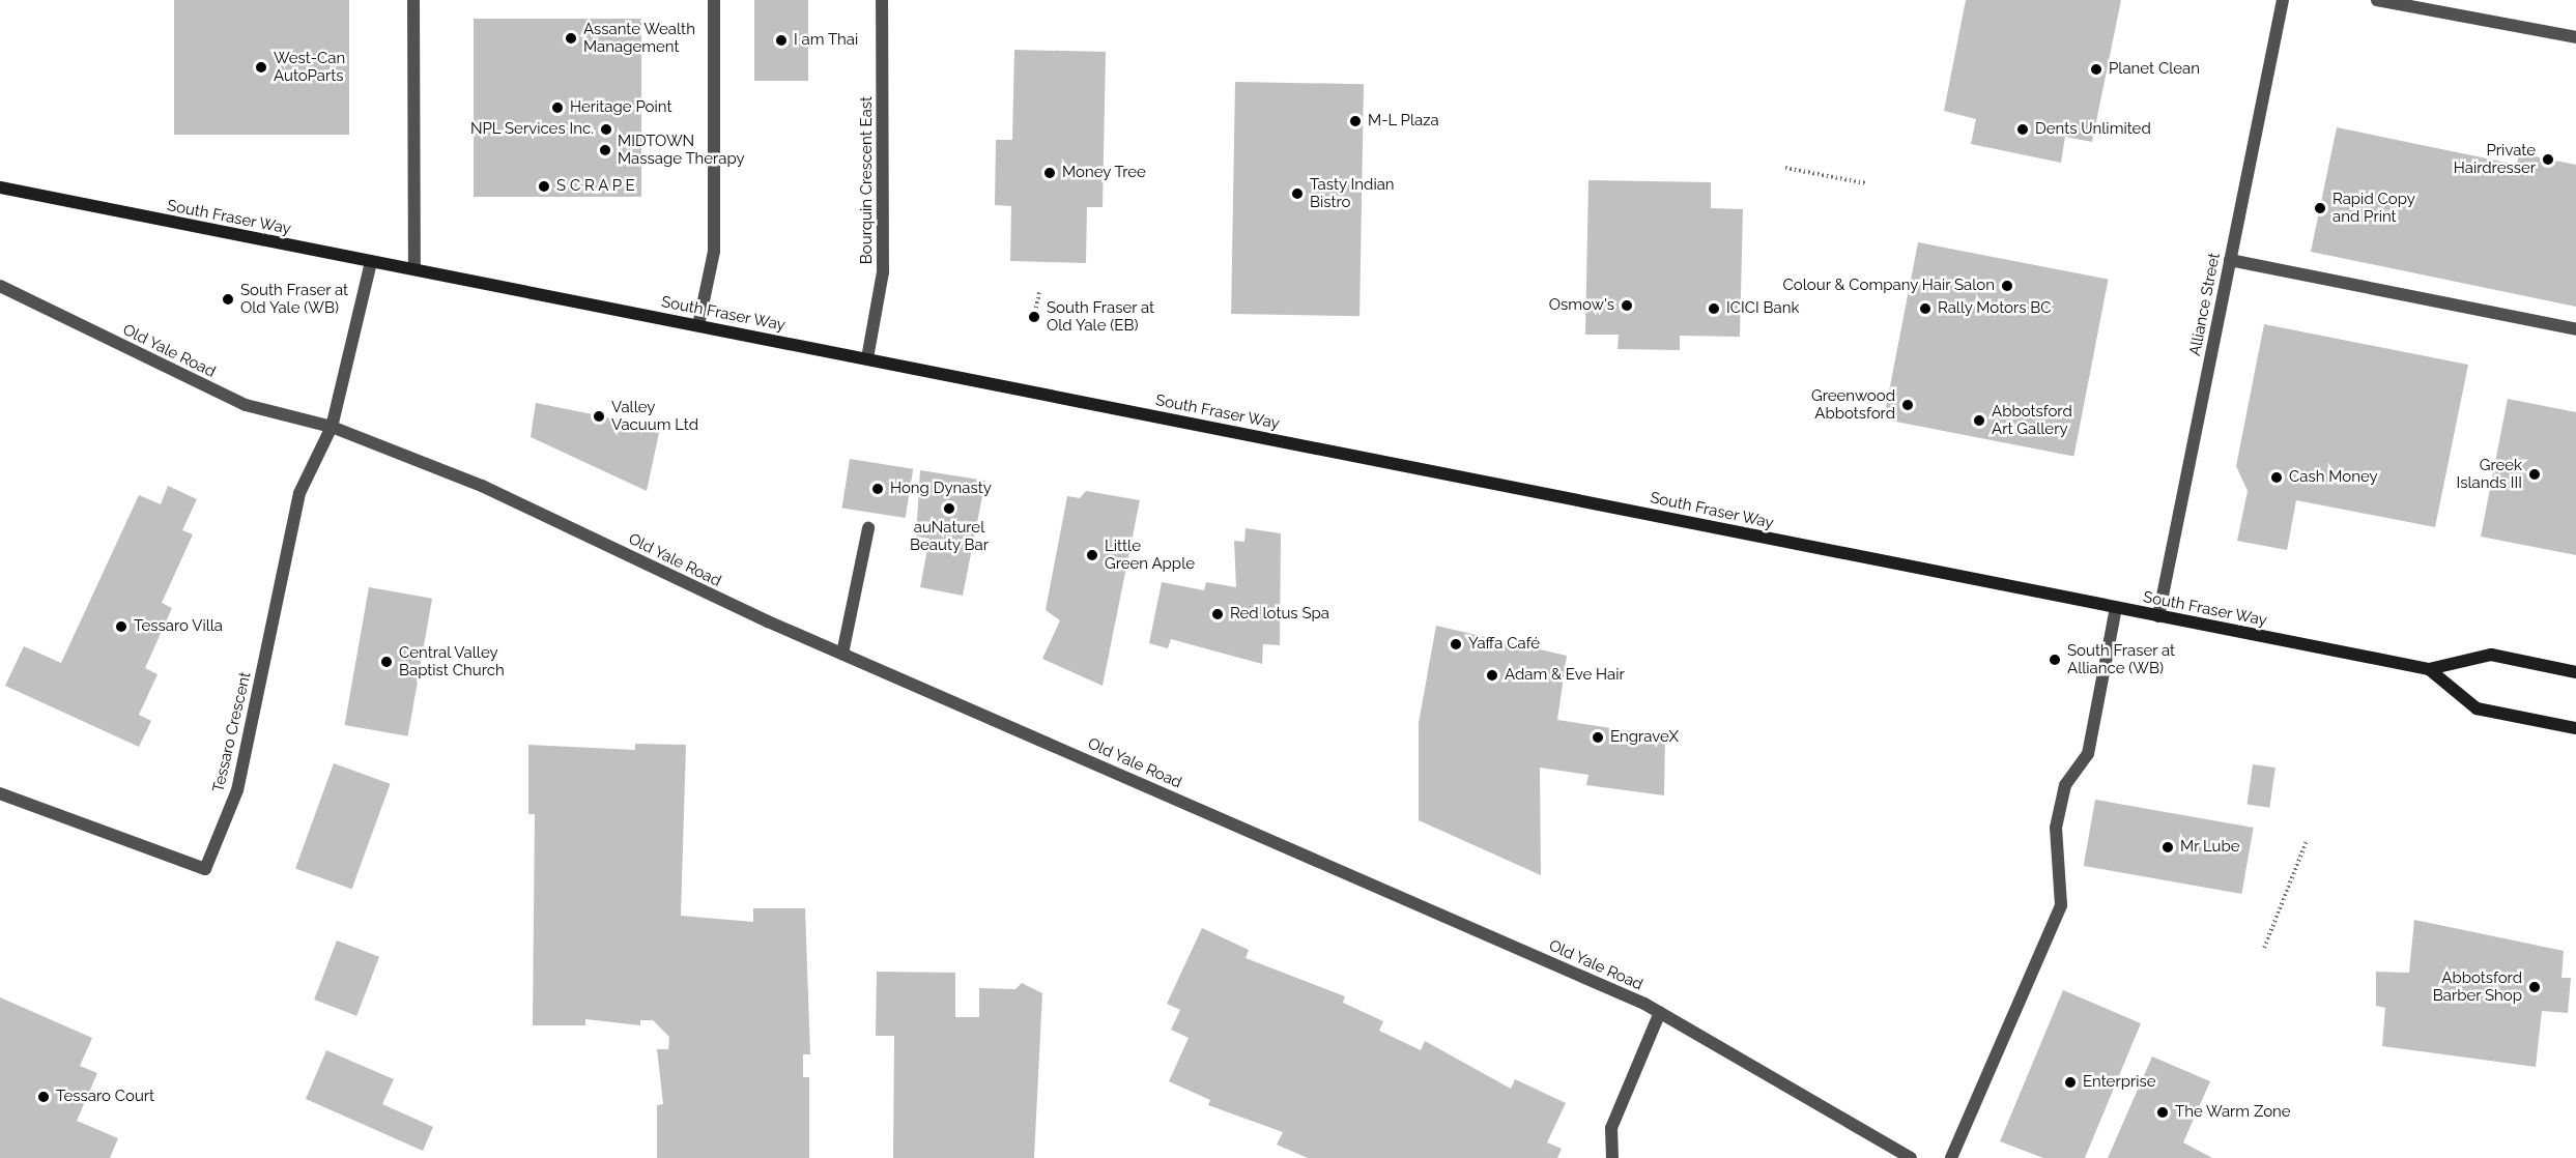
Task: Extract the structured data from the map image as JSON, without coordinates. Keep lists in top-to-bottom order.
{
  "streets": {
    "main road": ["South Fraser Way"],
    "street": [
      "Bourquin Crescent East",
      "Alliance Street",
      "Old Yale Road",
      "Tessaro Crescent"
    ]
  },
  "crossings": [
    ["Bourquin Crescent East", "South Fraser Way"],
    ["South Fraser Way", "Alliance Street"],
    ["Old Yale Road", "Tessaro Crescent"]
  ],
  "places": [
    "Assante Wealth Management",
    "I am Thai",
    "West-Can AutoParts",
    "Planet Clean",
    "Heritage Point",
    "M-L Plaza",
    "NPL Services Inc.",
    "Dents Unlimited",
    "MIDTOWN Massage Therapy",
    "Private Hairdresser",
    "Money Tree",
    "S C R A P E",
    "Tasty Indian Bistro",
    "Rapid Copy and Print",
    "Colour & Company Hair Salon",
    "South Fraser at Old Yale (WB)",
    "Osmow's",
    "ICICI Bank",
    "Rally Motors BC",
    "South Fraser at Old Yale (EB)",
    "Greenwood Abbotsford",
    "Valley Vacuum Ltd",
    "Abbotsford Art Gallery",
    "Greek Islands III",
    "Cash Money",
    "Hong Dynasty",
    "auNaturel Beauty Bar",
    "Little Green Apple",
    "Red lotus Spa",
    "Tessaro Villa",
    "Yaffa Café",
    "South Fraser at Alliance (WB)",
    "Central Valley Baptist Church",
    "Adam & Eve Hair",
    "EngraveX",
    "Mr Lube",
    "Abbotsford Barber Shop",
    "Enterprise",
    "Tessaro Court",
    "The Warm Zone"
  ]
}
